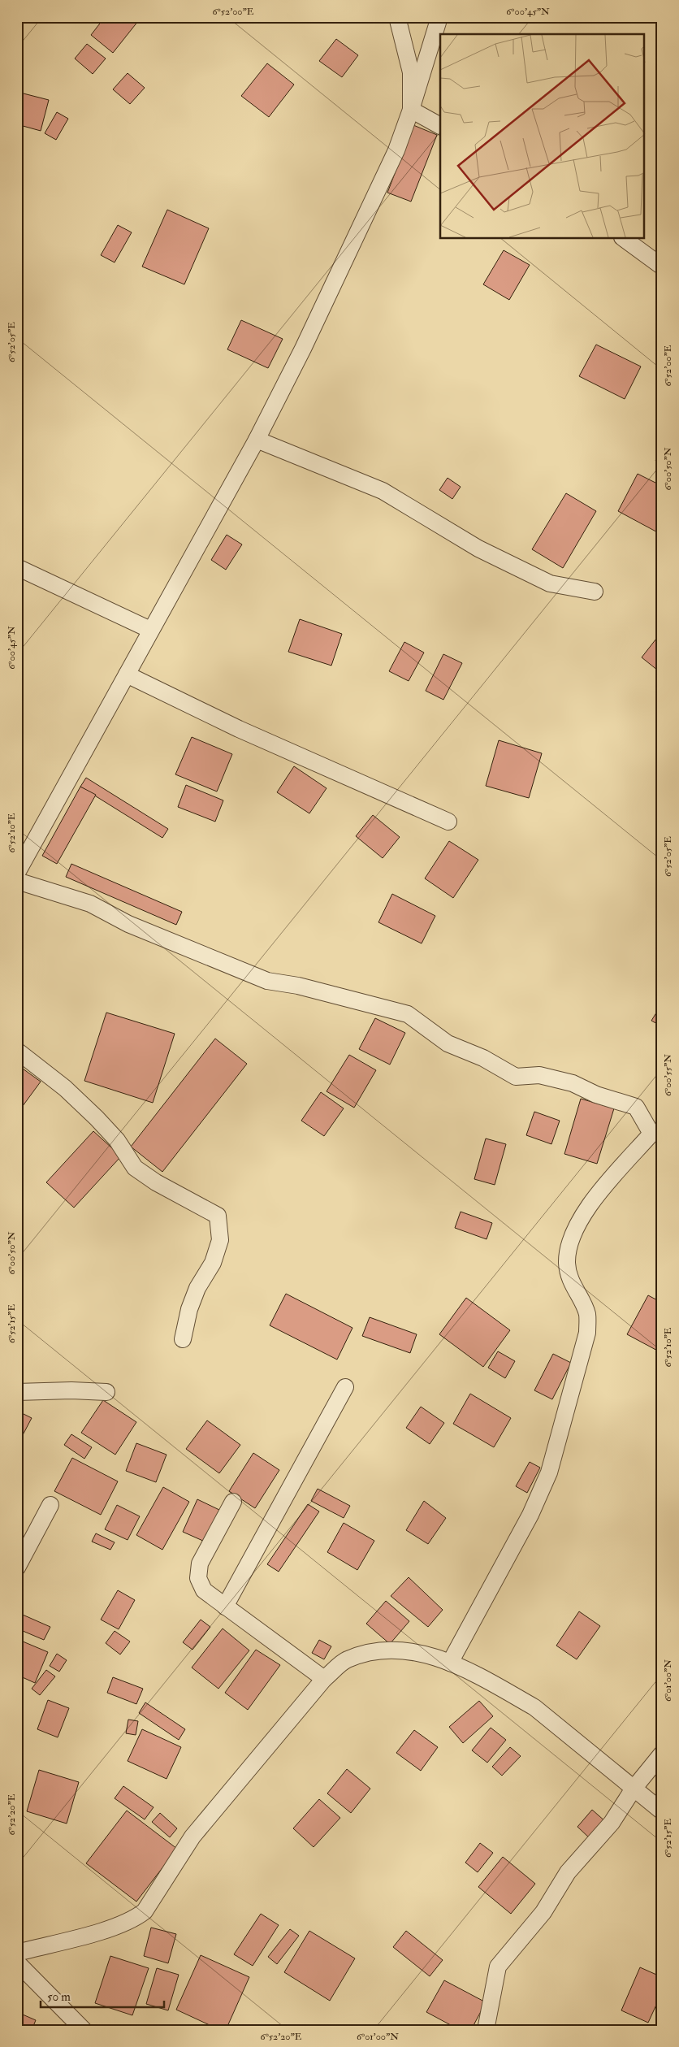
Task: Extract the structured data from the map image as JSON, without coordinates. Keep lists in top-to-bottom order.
{
  "scale_bar": "50 m",
  "coordinates": [
    "6°52'00\"E",
    "6°00'45\"N",
    "6°52'05\"E",
    "6°00'50\"N",
    "6°52'10\"E",
    "6°00'55\"N",
    "6°52'15\"E",
    "6°01'00\"N",
    "6°52'20\"E"
  ]
}
